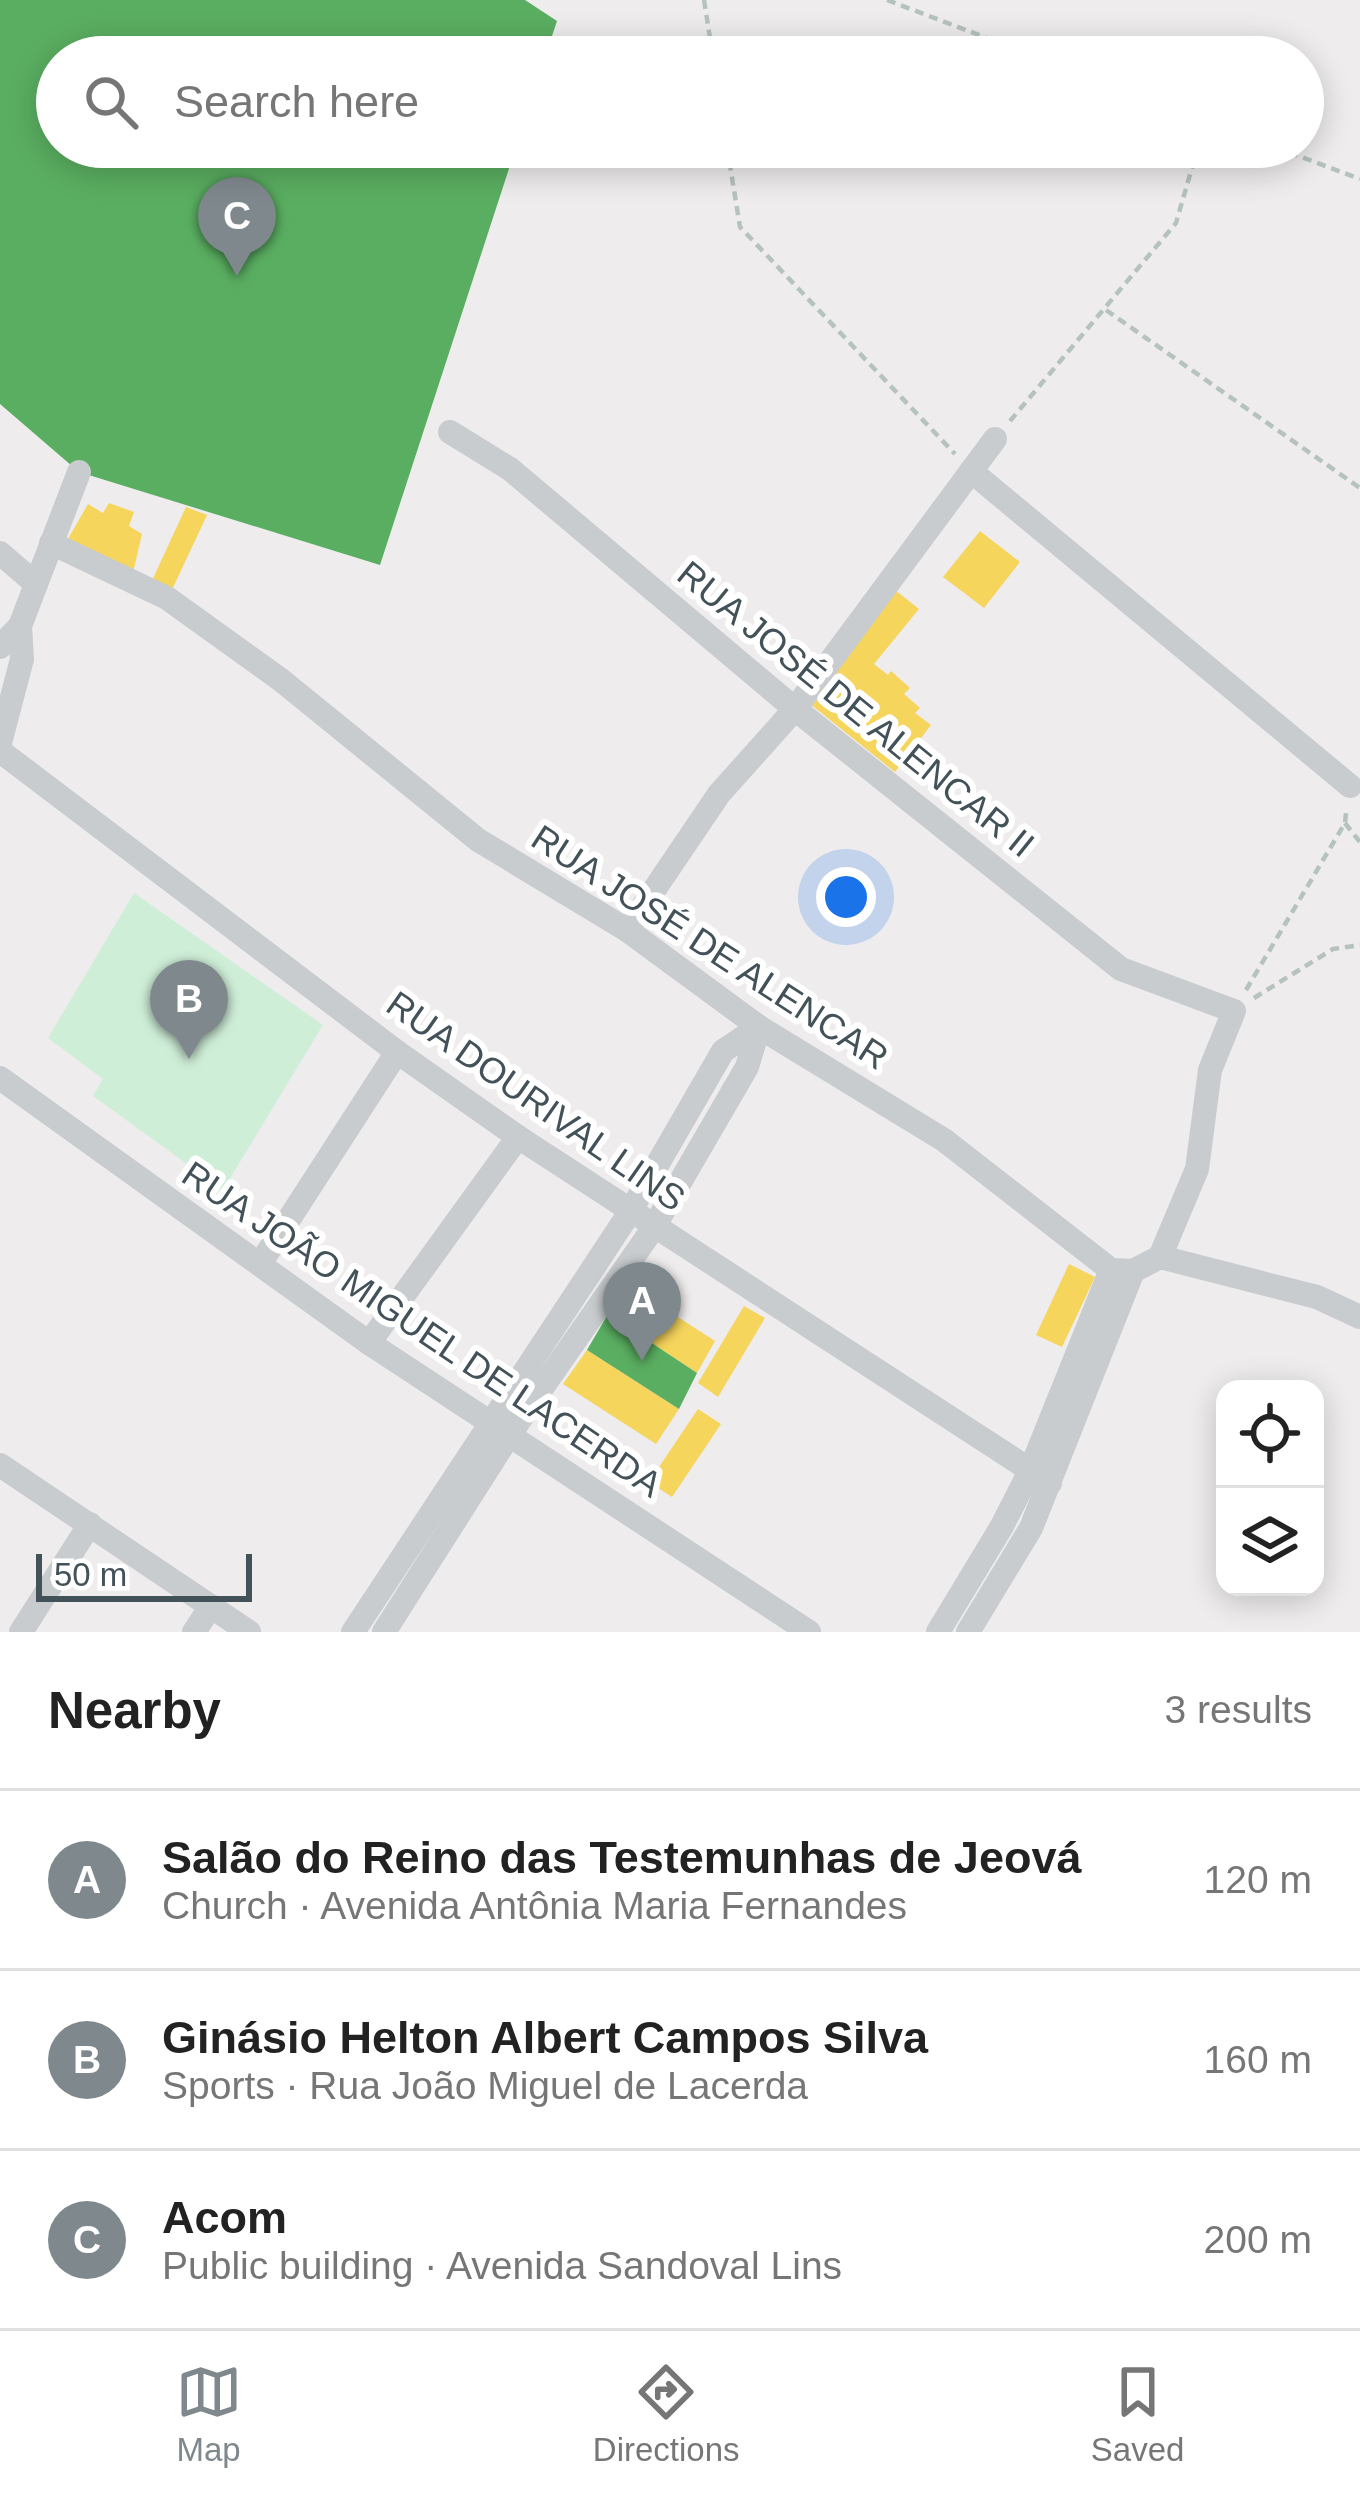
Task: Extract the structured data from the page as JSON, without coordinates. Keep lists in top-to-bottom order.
{
  "streets": {
    "street": [
      "RUA JOSÉ DE ALENCAR II",
      "RUA JOSÉ DE ALENCAR",
      "RUA DOURIVAL LINS",
      "RUA JOÃO MIGUEL DE LACERDA"
    ]
  },
  "scale_bar": "50 m",
  "page": {
    "search": "Search here",
    "pins": ["C", "B", "A"],
    "scale": "50 m",
    "heading": ["Nearby", "3 results"],
    "list": [
      {
        "mark": "A",
        "name": "Salão do Reino das Testemunhas de Jeová",
        "note": "Church · Avenida Antônia Maria Fernandes",
        "value": "120 m"
      },
      {
        "mark": "B",
        "name": "Ginásio Helton Albert Campos Silva",
        "note": "Sports · Rua João Miguel de Lacerda",
        "value": "160 m"
      },
      {
        "mark": "C",
        "name": "Acom",
        "note": "Public building · Avenida Sandoval Lins",
        "value": "200 m"
      }
    ],
    "nav": ["Map", "Directions", "Saved"]
  }
}
